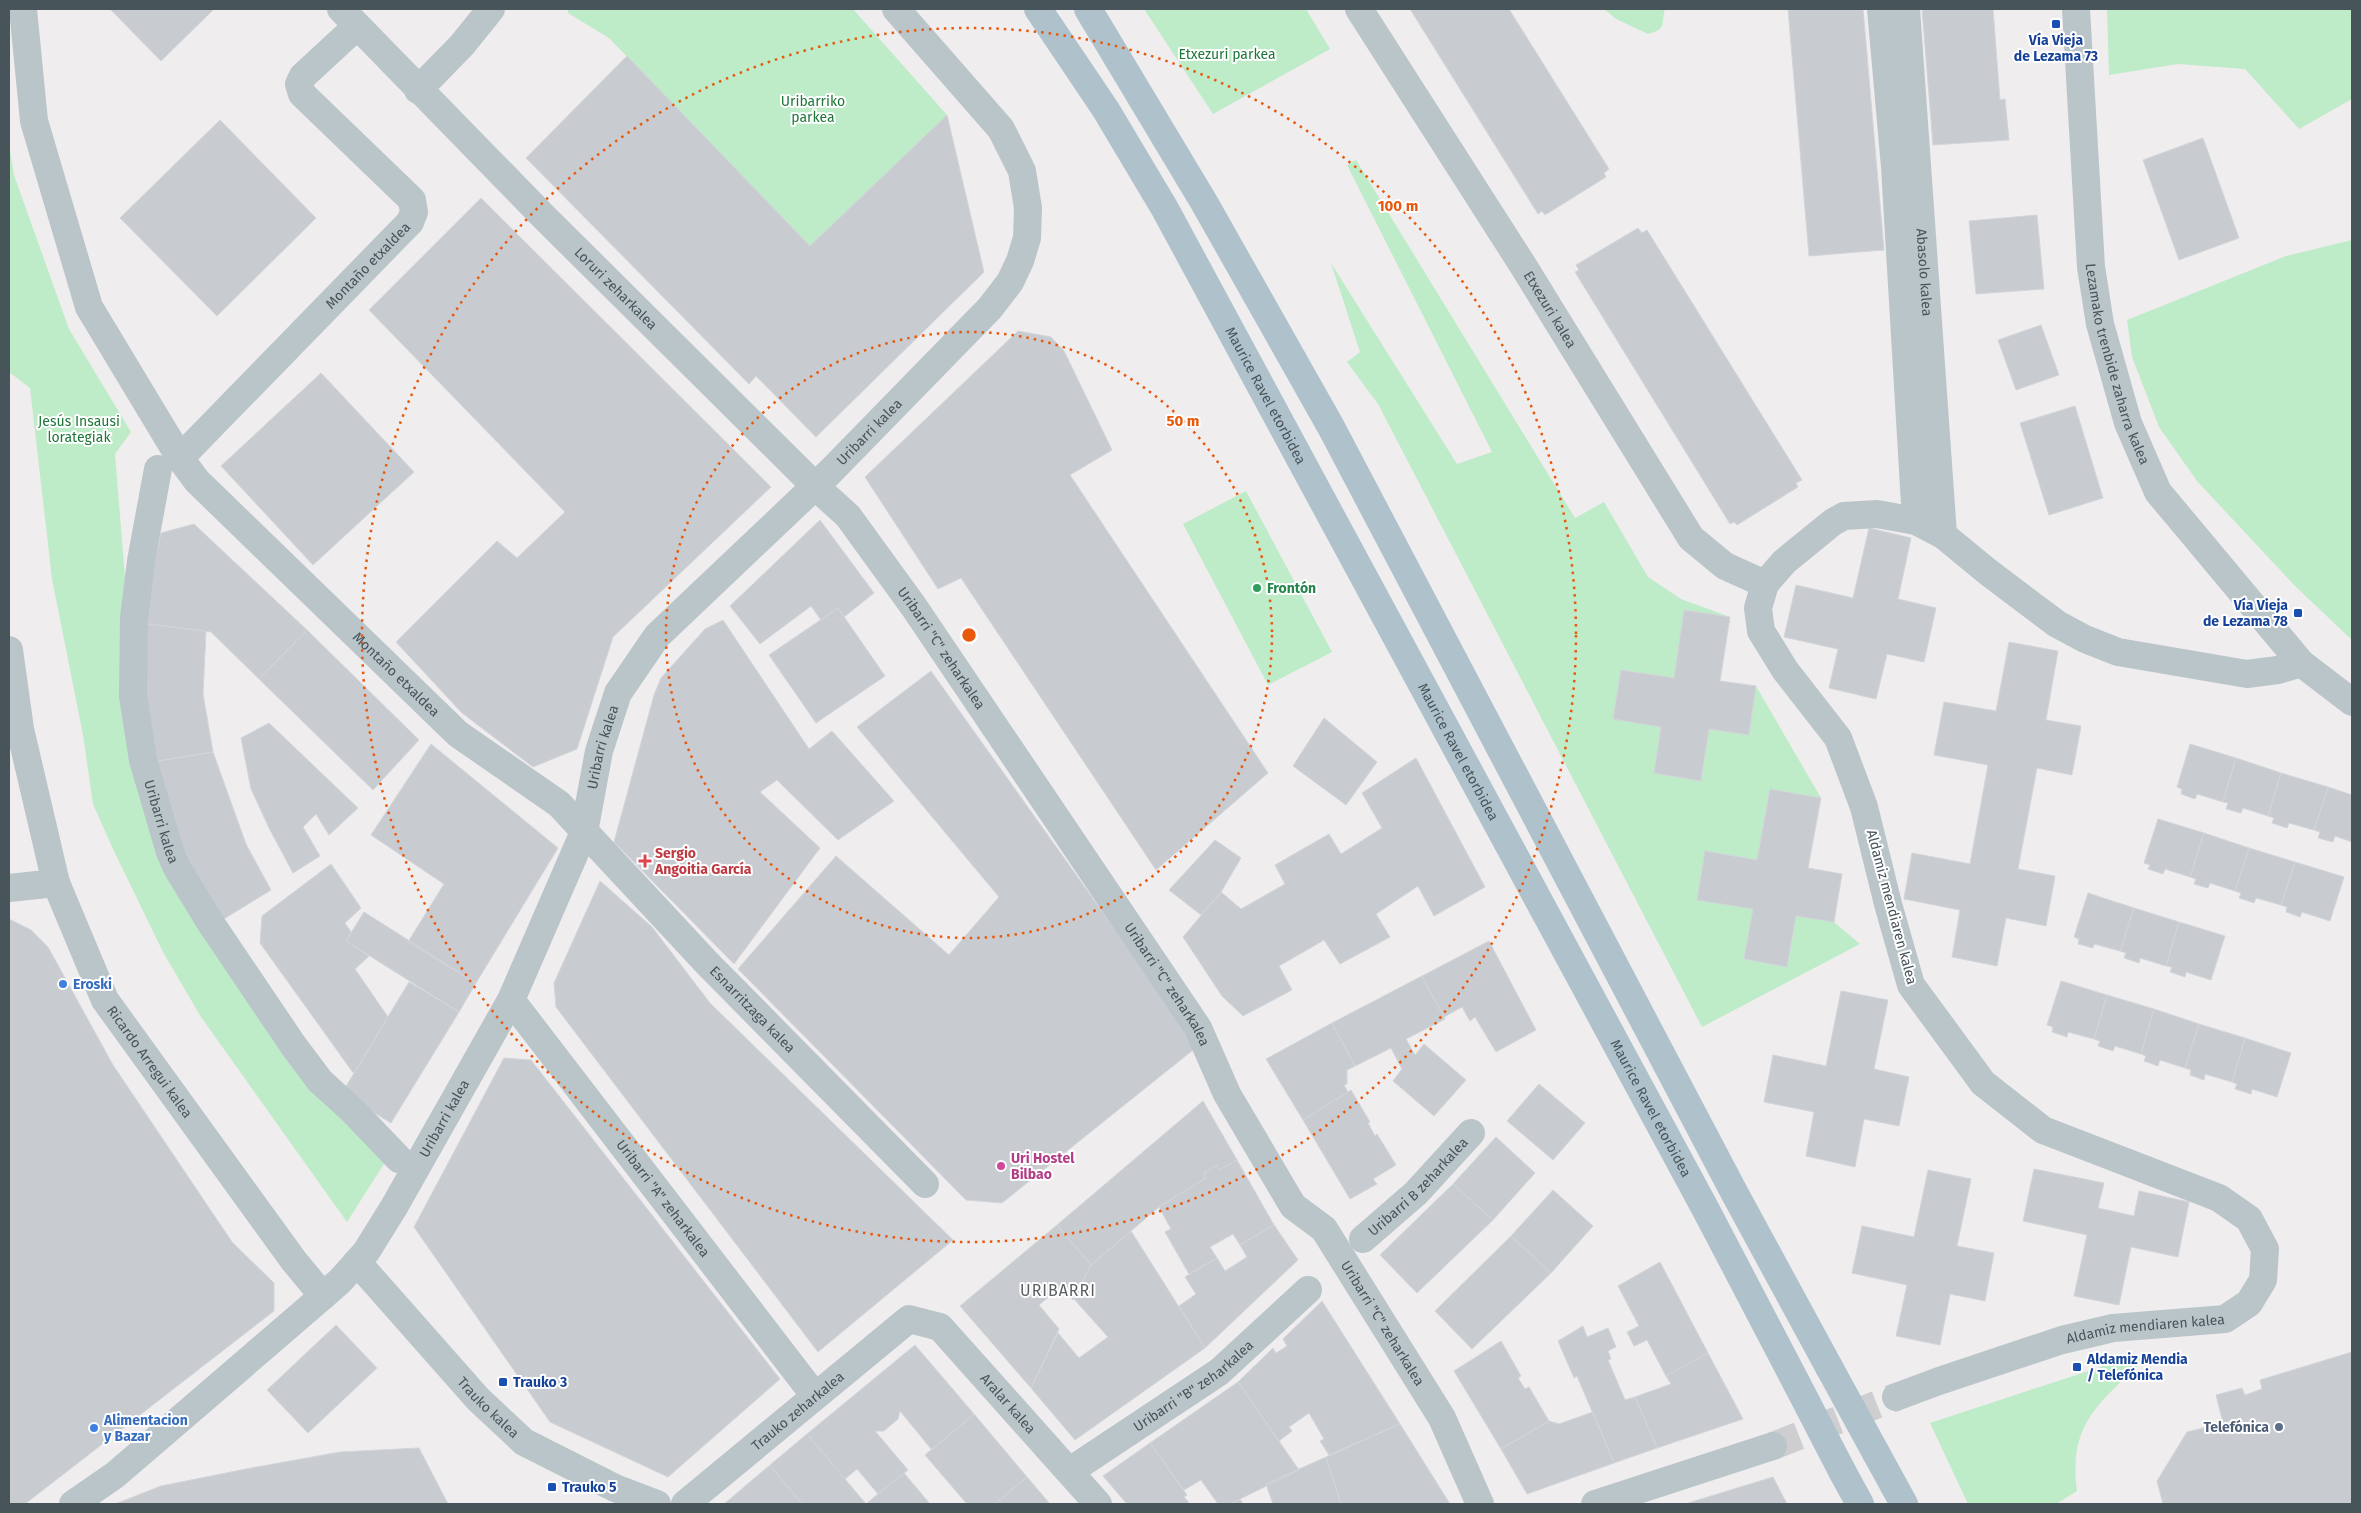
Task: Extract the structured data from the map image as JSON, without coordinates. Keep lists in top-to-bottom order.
{
  "streets": {
    "main road": ["Maurice Ravel etorbidea"],
    "street": [
      "Montaño etxaldea",
      "Abasolo kalea",
      "Loruri zeharkalea",
      "Etxezuri kalea",
      "Lezamako trenbide zaharra kalea",
      "Uribarri kalea",
      "Uribarri \"C\" zeharkalea",
      "Aldamiz mendiaren kalea",
      "Esnarritzaga kalea",
      "Ricardo Arregui kalea",
      "Uribarri B zeharkalea",
      "Uribarri \"A\" zeharkalea",
      "Uribarri \"B\" zeharkalea",
      "Aralar kalea",
      "Trauko kalea",
      "Trauko zeharkalea"
    ]
  },
  "crossings": [
    ["Montaño etxaldea", "Loruri zeharkalea"],
    ["Montaño etxaldea", "Uribarri kalea"],
    ["Montaño etxaldea", "Esnarritzaga kalea"],
    ["Abasolo kalea", "Aldamiz mendiaren kalea"],
    ["Loruri zeharkalea", "Uribarri kalea"],
    ["Loruri zeharkalea", "Uribarri \"C\" zeharkalea"],
    ["Etxezuri kalea", "Aldamiz mendiaren kalea"],
    ["Lezamako trenbide zaharra kalea", "Aldamiz mendiaren kalea"],
    ["Uribarri kalea", "Uribarri \"C\" zeharkalea"],
    ["Uribarri kalea", "Esnarritzaga kalea"],
    ["Uribarri kalea", "Ricardo Arregui kalea"],
    ["Uribarri kalea", "Uribarri \"A\" zeharkalea"],
    ["Uribarri kalea", "Trauko kalea"],
    ["Uribarri \"A\" zeharkalea", "Trauko zeharkalea"],
    ["Uribarri \"B\" zeharkalea", "Aralar kalea"],
    ["Aralar kalea", "Trauko zeharkalea"]
  ],
  "districts": ["URIBARRI"],
  "parks": ["Etxezuri parkea", "Uribarriko parkea", "Jesús Insausi lorategiak"],
  "places": {
    "transit": [
      "Vía Vieja de Lezama 73",
      "Vía Vieja de Lezama 78",
      "Aldamiz Mendia / Telefónica",
      "Trauko 3",
      "Trauko 5"
    ],
    "other": [
      "Frontón",
      "Eroski",
      "Uri Hostel Bilbao",
      "Telefónica",
      "Alimentacion y Bazar"
    ],
    "health": ["Sergio Angoitia García"]
  },
  "rings": ["100 m", "50 m"]
}
